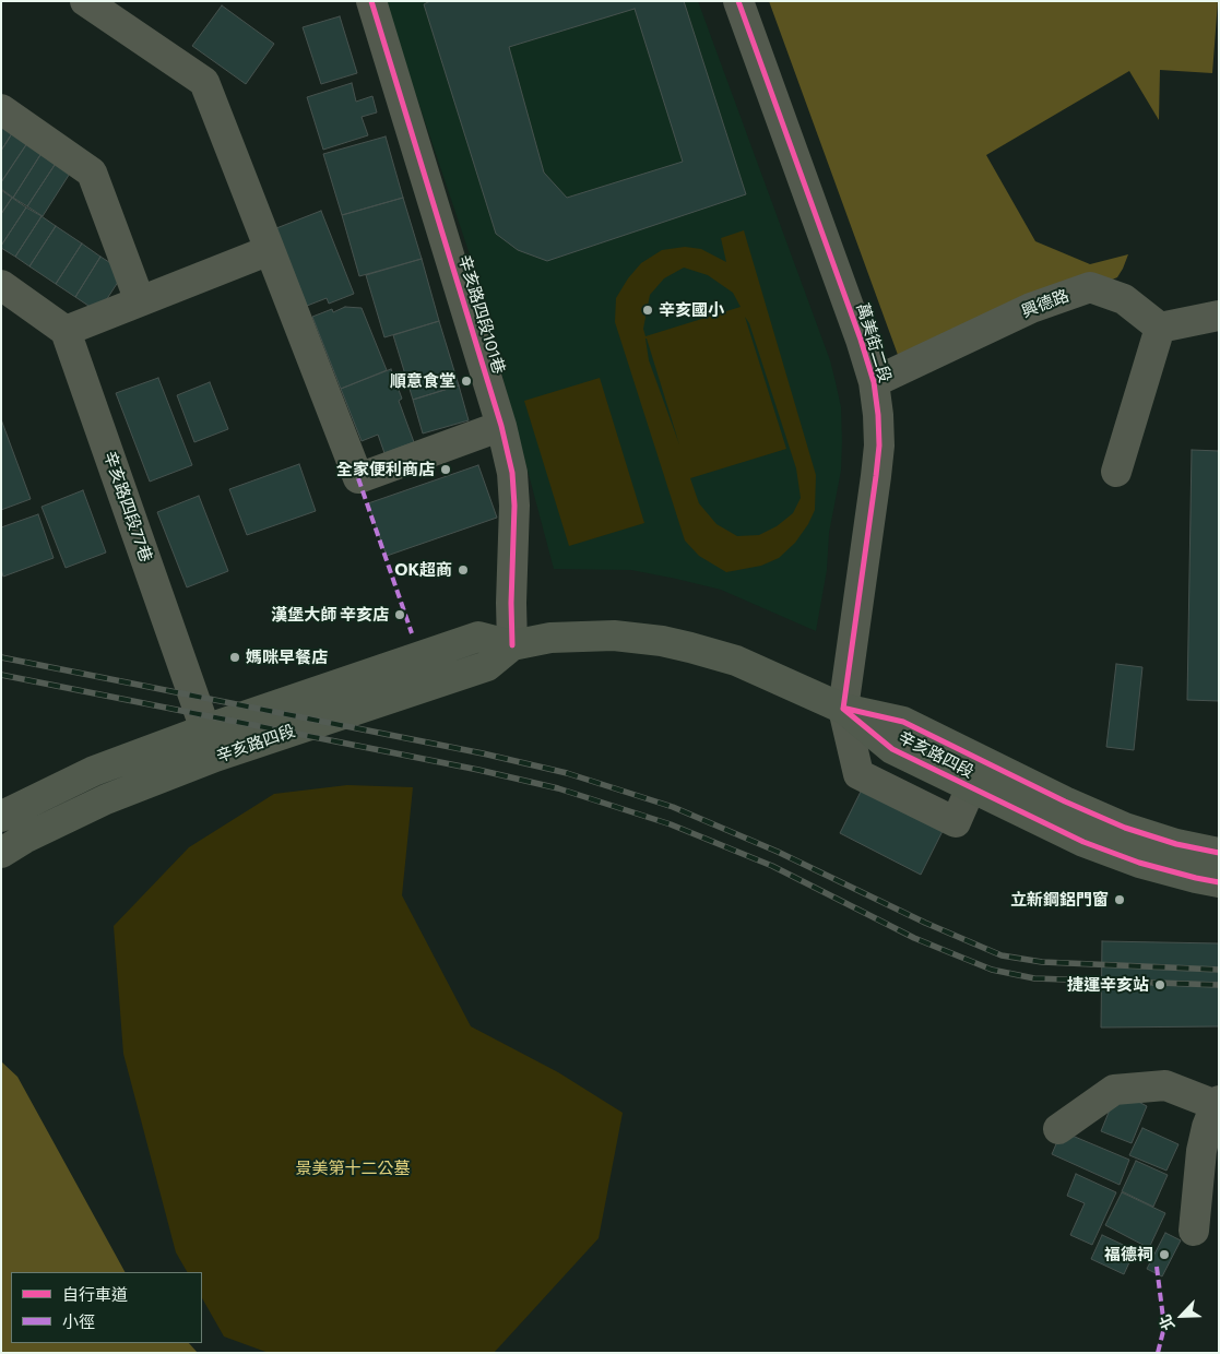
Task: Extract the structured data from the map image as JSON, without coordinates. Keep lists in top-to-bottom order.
{
  "streets": {
    "main road": ["辛亥路四段"],
    "street": [
      "興德路",
      "辛亥路四段101巷",
      "萬美街二段",
      "辛亥路四段77巷"
    ]
  },
  "crossings": [
    ["興德路", "萬美街二段"],
    ["辛亥路四段101巷", "辛亥路四段"],
    ["萬美街二段", "辛亥路四段"],
    ["辛亥路四段77巷", "辛亥路四段"]
  ],
  "parks": ["景美第十二公墓"],
  "places": [
    "辛亥國小",
    "順意食堂",
    "全家便利商店",
    "OK超商",
    "漢堡大師 辛亥店",
    "媽咪早餐店",
    "立新鋼鋁門窗",
    "捷運辛亥站",
    "福德祠"
  ],
  "legend": ["自行車道", "小徑"],
  "north": "bottom left"
}
